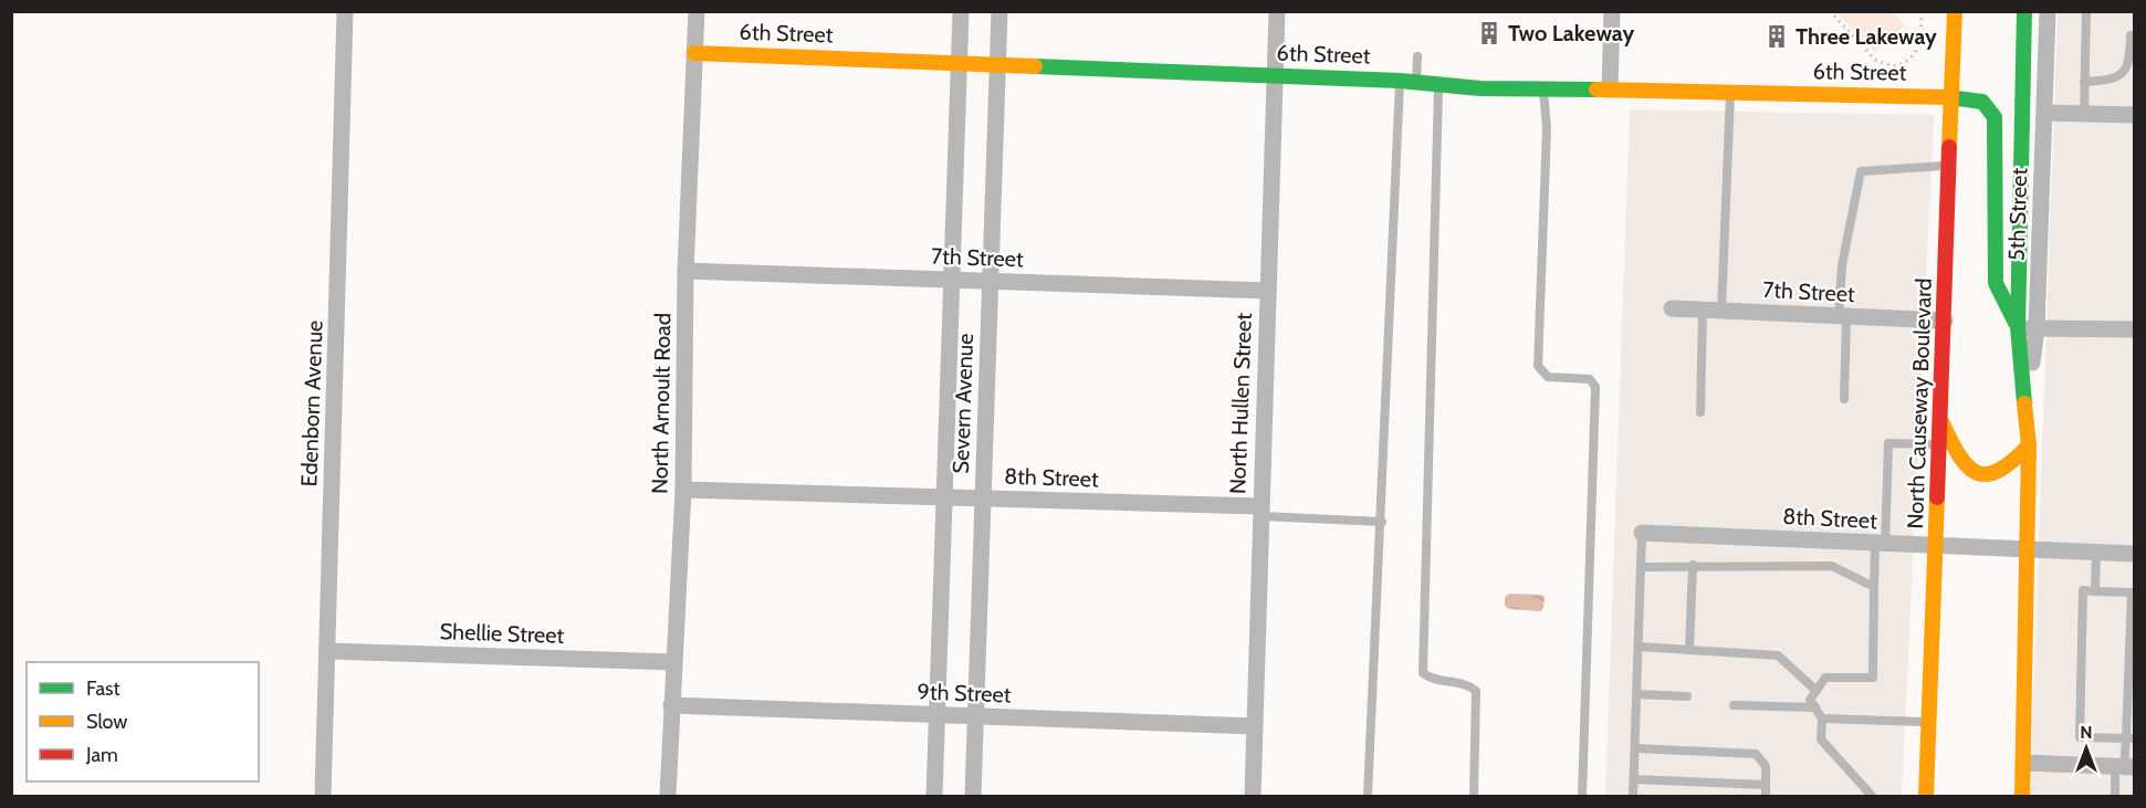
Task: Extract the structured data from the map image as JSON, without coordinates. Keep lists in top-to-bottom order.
{
  "streets": {
    "main road": ["6th Street", "North Causeway Boulevard"],
    "street": [
      "5th Street",
      "7th Street",
      "Edenborn Avenue",
      "North Arnoult Road",
      "Severn Avenue",
      "North Hullen Street",
      "8th Street",
      "Shellie Street",
      "9th Street"
    ]
  },
  "crossings": [
    ["6th Street", "North Arnoult Road"],
    ["6th Street", "Severn Avenue"],
    ["6th Street", "North Hullen Street"],
    ["6th Street", "North Causeway Boulevard"],
    ["7th Street", "North Arnoult Road"],
    ["7th Street", "Severn Avenue"],
    ["7th Street", "North Hullen Street"],
    ["7th Street", "North Causeway Boulevard"],
    ["Edenborn Avenue", "Shellie Street"],
    ["North Arnoult Road", "8th Street"],
    ["North Arnoult Road", "Shellie Street"],
    ["North Arnoult Road", "9th Street"],
    ["Severn Avenue", "8th Street"],
    ["Severn Avenue", "9th Street"],
    ["North Hullen Street", "8th Street"],
    ["North Hullen Street", "9th Street"],
    ["North Causeway Boulevard", "8th Street"]
  ],
  "places": {
    "building": ["Two Lakeway", "Three Lakeway"]
  },
  "legend": ["Fast", "Slow", "Jam"],
  "north": "top"
}
